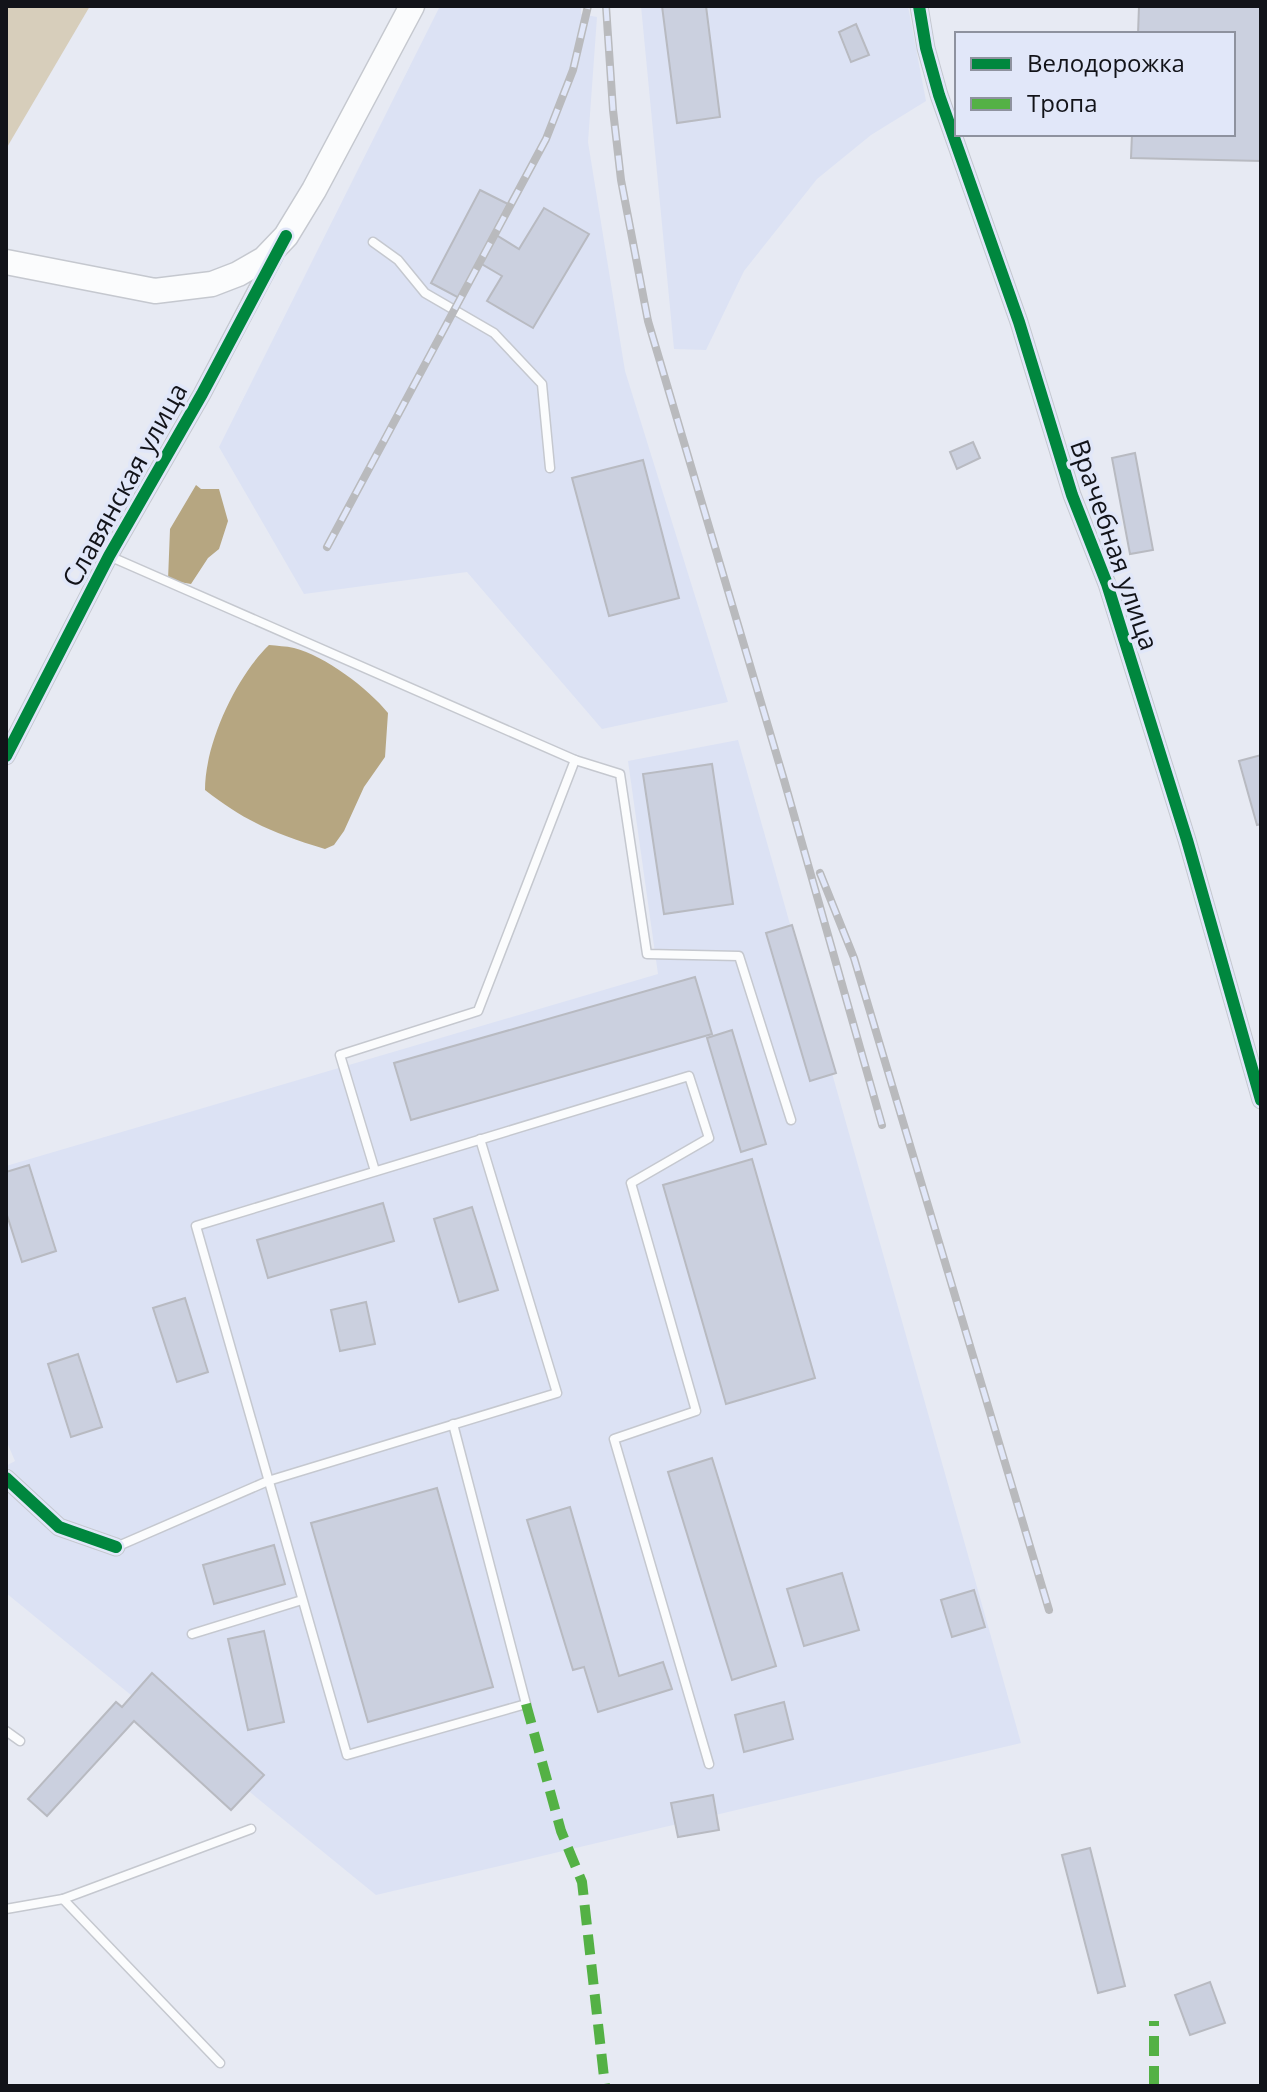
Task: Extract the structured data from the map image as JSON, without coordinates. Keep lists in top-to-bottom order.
{
  "streets": {
    "main road": ["Славянская улица"],
    "street": ["Врачебная улица"]
  },
  "legend": ["Велодорожка", "Тропа"]
}
